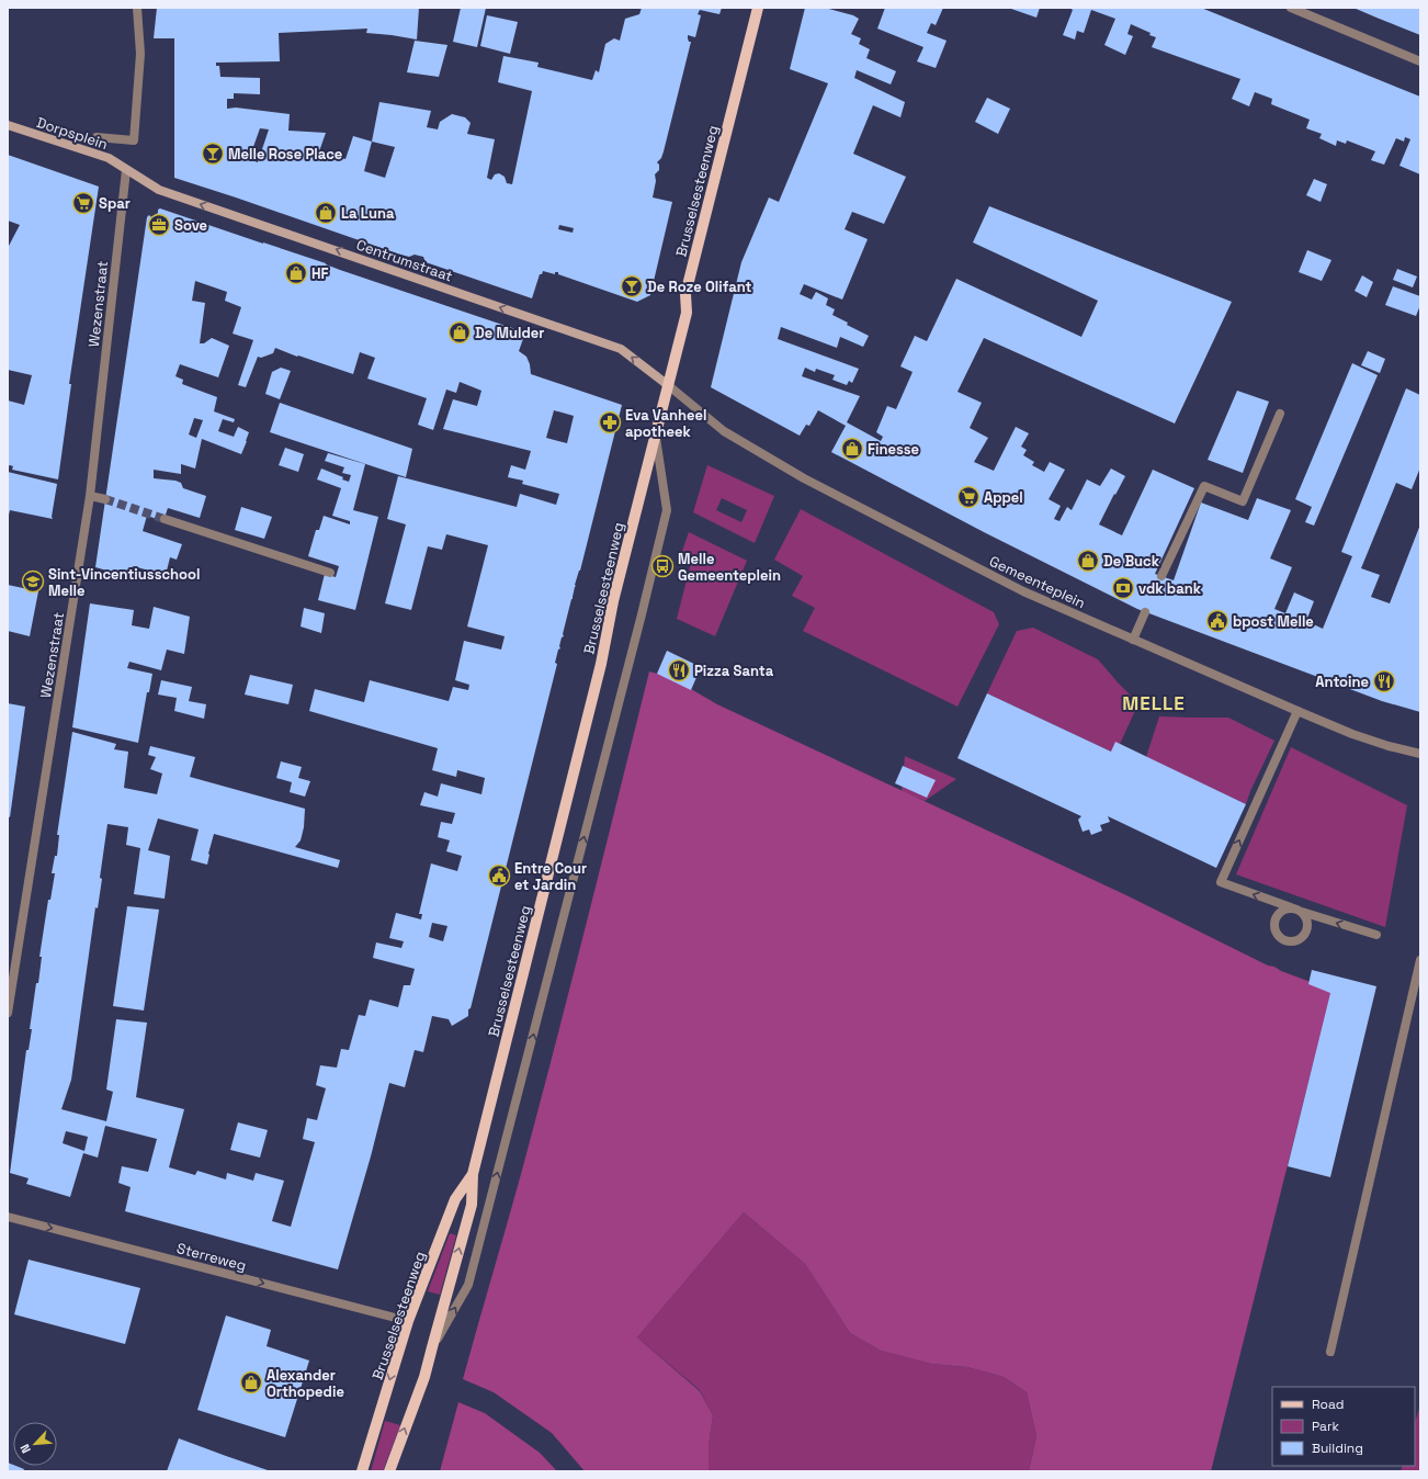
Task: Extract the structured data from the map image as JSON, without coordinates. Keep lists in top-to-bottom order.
{
  "streets": {
    "main road": ["Dorpsplein", "Brusselsesteenweg", "Centrumstraat"],
    "street": ["Wezenstraat", "Gemeenteplein", "Sterreweg"]
  },
  "crossings": [
    ["Dorpsplein", "Centrumstraat"],
    ["Dorpsplein", "Wezenstraat"],
    ["Brusselsesteenweg", "Centrumstraat"],
    ["Brusselsesteenweg", "Gemeenteplein"],
    ["Brusselsesteenweg", "Sterreweg"],
    ["Centrumstraat", "Wezenstraat"],
    ["Centrumstraat", "Gemeenteplein"]
  ],
  "one_way": ["Centrumstraat", "Sterreweg"],
  "districts": ["MELLE"],
  "places": {
    "bar": ["Melle Rose Place", "De Roze Olifant"],
    "supermarket": ["Spar", "Appel"],
    "shop": [
      "La Luna",
      "HF",
      "De Mulder",
      "Finesse",
      "De Buck",
      "Alexander Orthopedie"
    ],
    "office": ["Sove"],
    "pharmacy": ["Eva Vanheel apotheek"],
    "bus stop": ["Melle Gemeenteplein"],
    "school or university": ["Sint-Vincentiusschool Melle"],
    "bank": ["vdk bank"],
    "public building": ["bpost Melle", "Entre Cour et Jardin"],
    "restaurant": ["Pizza Santa", "Antoine"]
  },
  "legend": ["Road", "Park", "Building"],
  "north": "bottom left"
}
